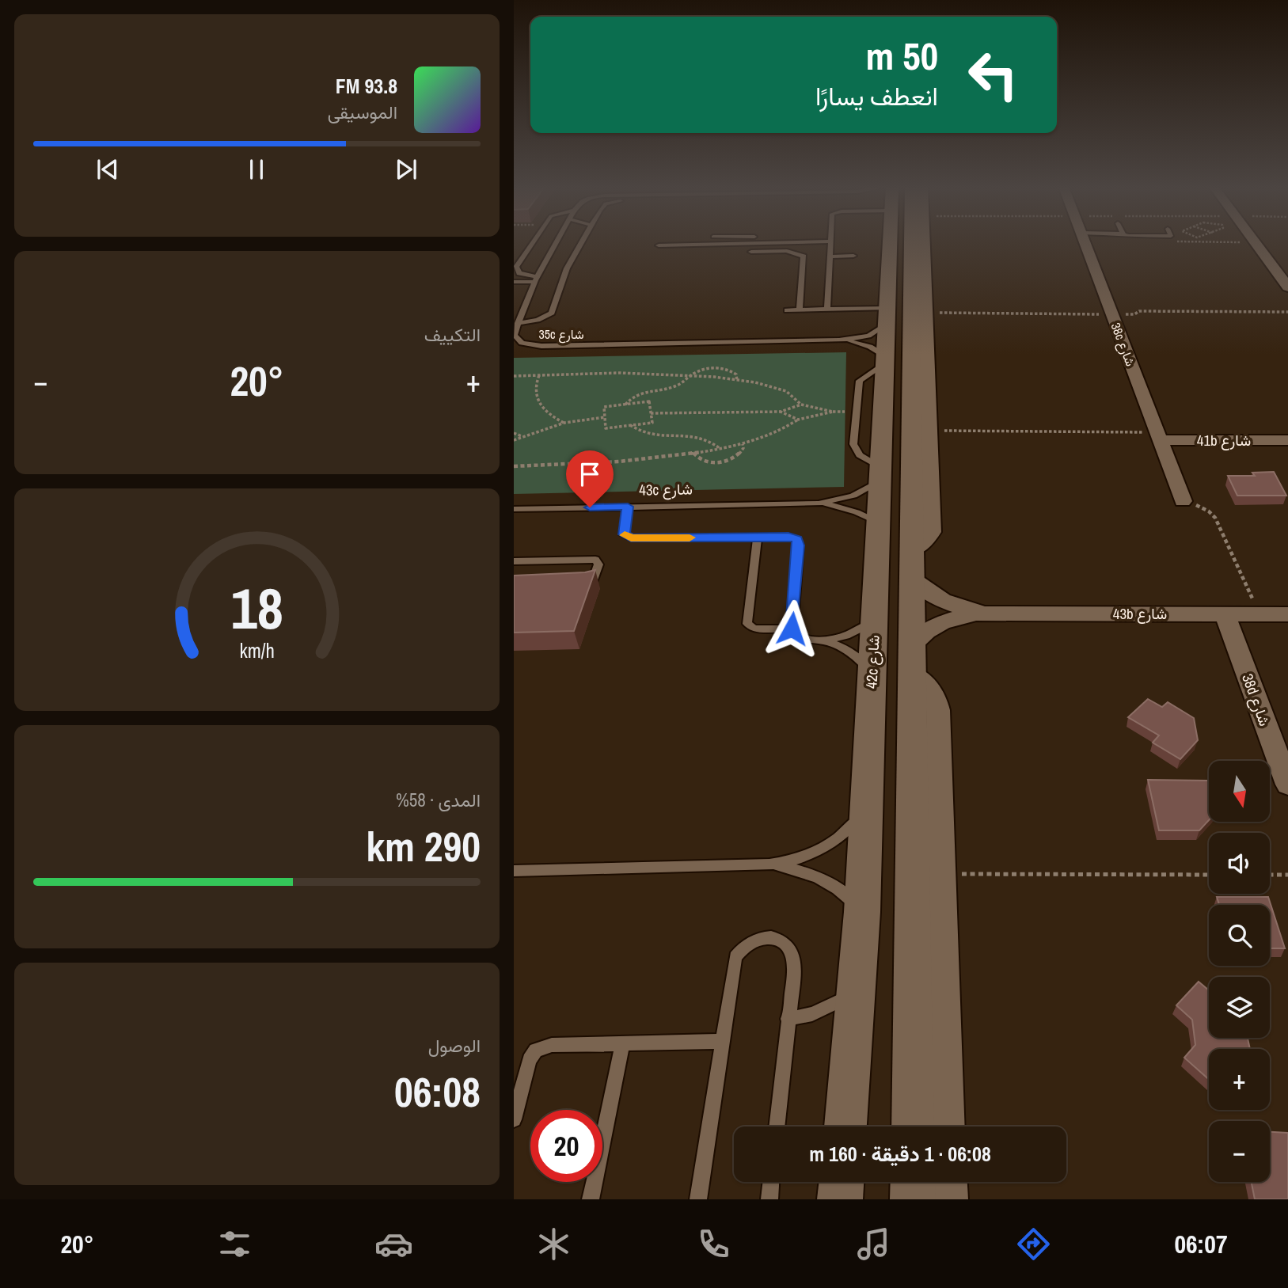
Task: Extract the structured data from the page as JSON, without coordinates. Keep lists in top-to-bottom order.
{
  "streets": {
    "street": [
      "38c شارع",
      "41b شارع",
      "43b شارع",
      "42c شارع",
      "38d شارع"
    ],
    "lane": ["35c شارع", "43c شارع"]
  },
  "crossings": [
    ["35c شارع", "42c شارع"],
    ["38c شارع", "41b شارع"],
    ["43c شارع", "42c شارع"],
    ["43b شارع", "38d شارع"]
  ],
  "north": "bottom",
  "page": {
    "turn": ["50 m", "انعطف يسارًا"],
    "song": ["93.8 FM", "الموسيقى"],
    "tile": [
      "التكييف",
      ["المدى · 58%", "290 km"],
      ["الوصول", "06:08"]
    ],
    "heat": ["−", "20°", "+"],
    "map_buttons": ["+", "−"],
    "limit": "20",
    "trip": "06:08 · 1 دقيقة · 160 m",
    "tabs": ["06:07", "20°"],
    "gauge": ["18", "km/h"]
  }
}
